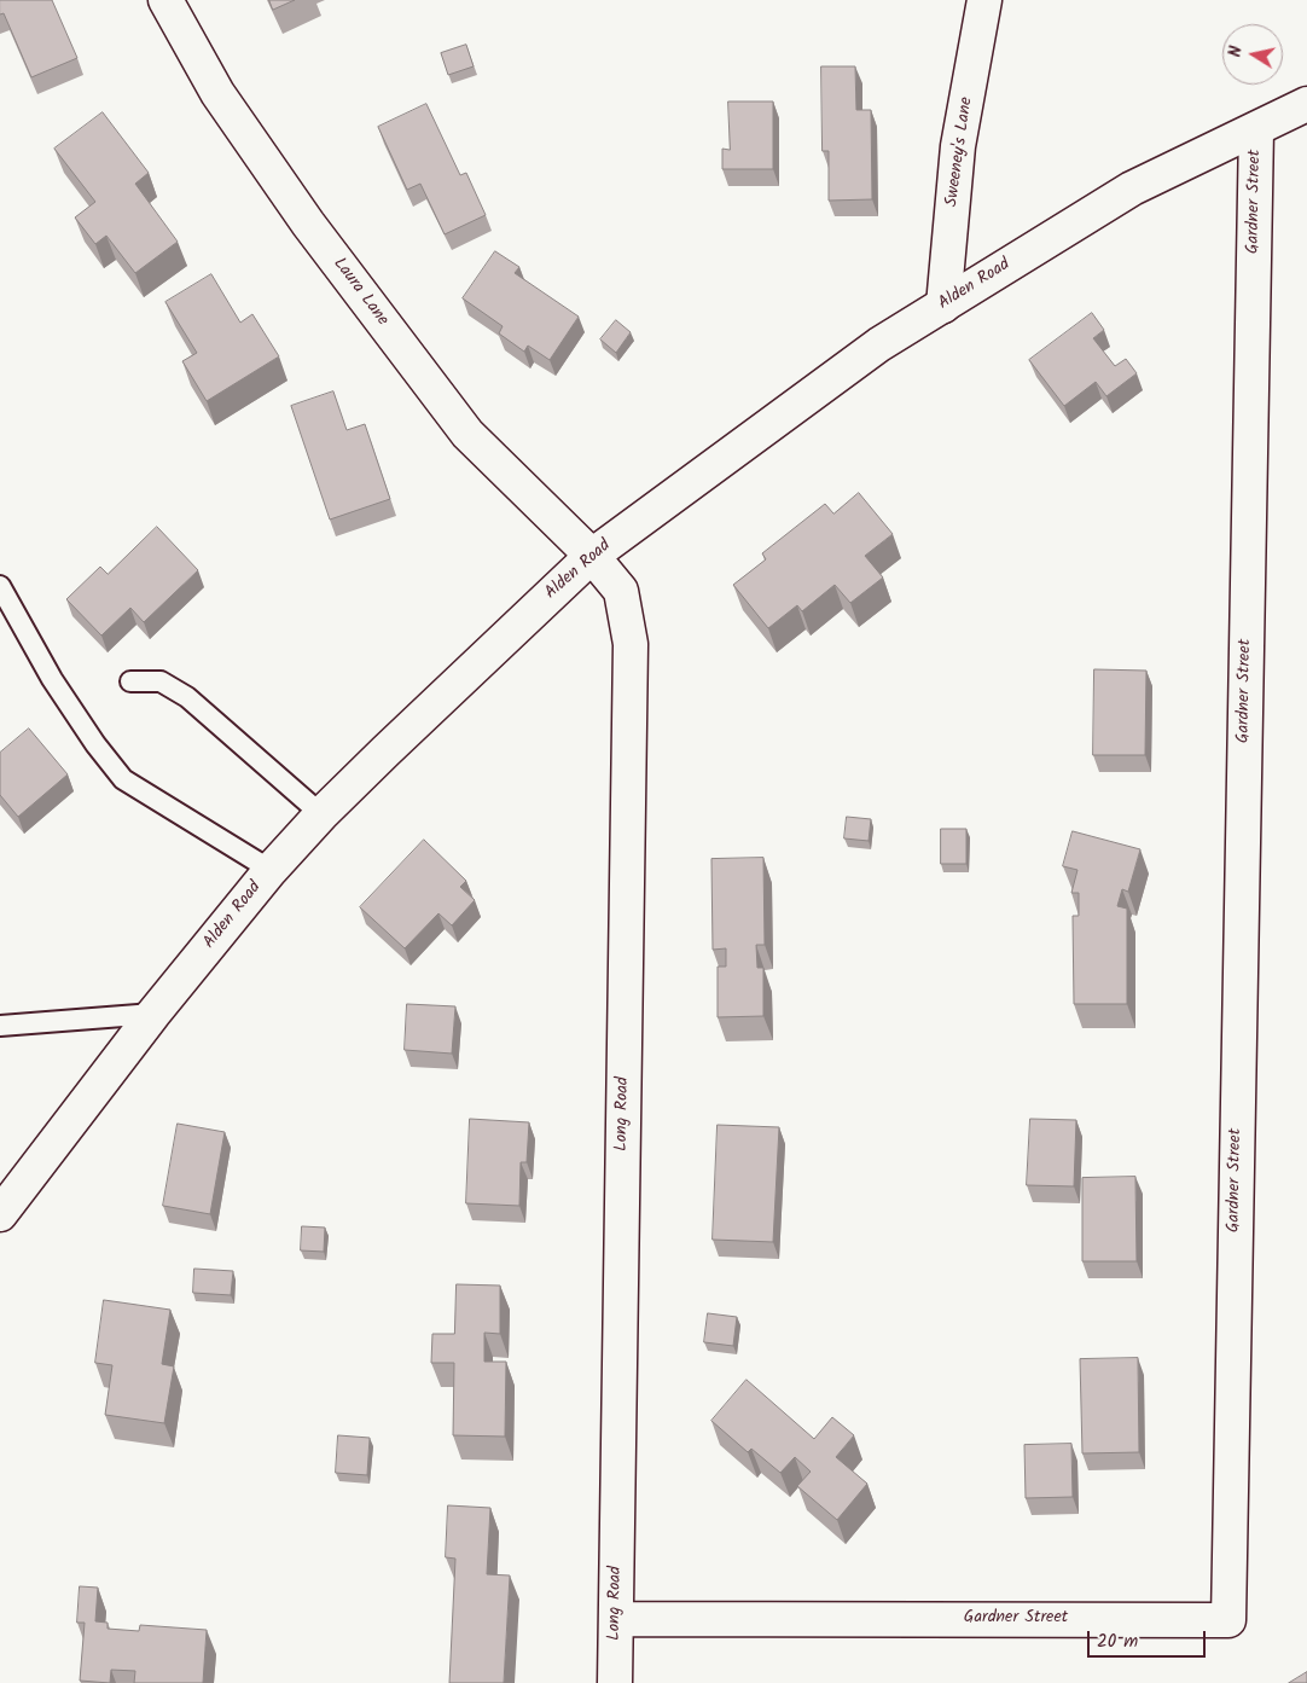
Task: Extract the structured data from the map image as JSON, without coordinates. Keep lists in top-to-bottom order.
{
  "streets": {
    "street": [
      "Sweeney's Lane",
      "Gardner Street",
      "Alden Road",
      "Laura Lane",
      "Long Road"
    ]
  },
  "crossings": [
    ["Sweeney's Lane", "Alden Road"],
    ["Gardner Street", "Alden Road"],
    ["Gardner Street", "Long Road"],
    ["Alden Road", "Laura Lane"],
    ["Alden Road", "Long Road"],
    ["Laura Lane", "Long Road"]
  ],
  "scale_bar": "20 m",
  "north": "left"
}
